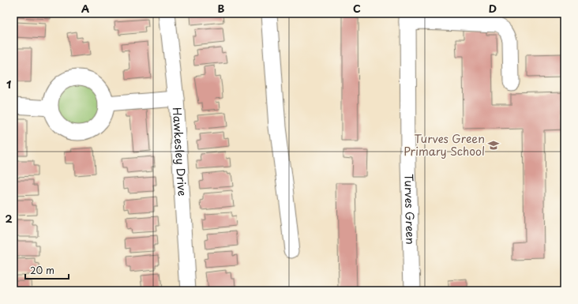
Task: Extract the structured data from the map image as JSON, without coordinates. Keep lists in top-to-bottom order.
{
  "streets": {
    "street": ["Hawkesley Drive", "Turves Green"]
  },
  "places": {
    "school or university": ["Turves Green Primary School"]
  },
  "scale_bar": "20 m",
  "grid": {
    "columns": [
      "A",
      "B",
      "C",
      "D"
    ],
    "rows": ["1", "2"]
  }
}
